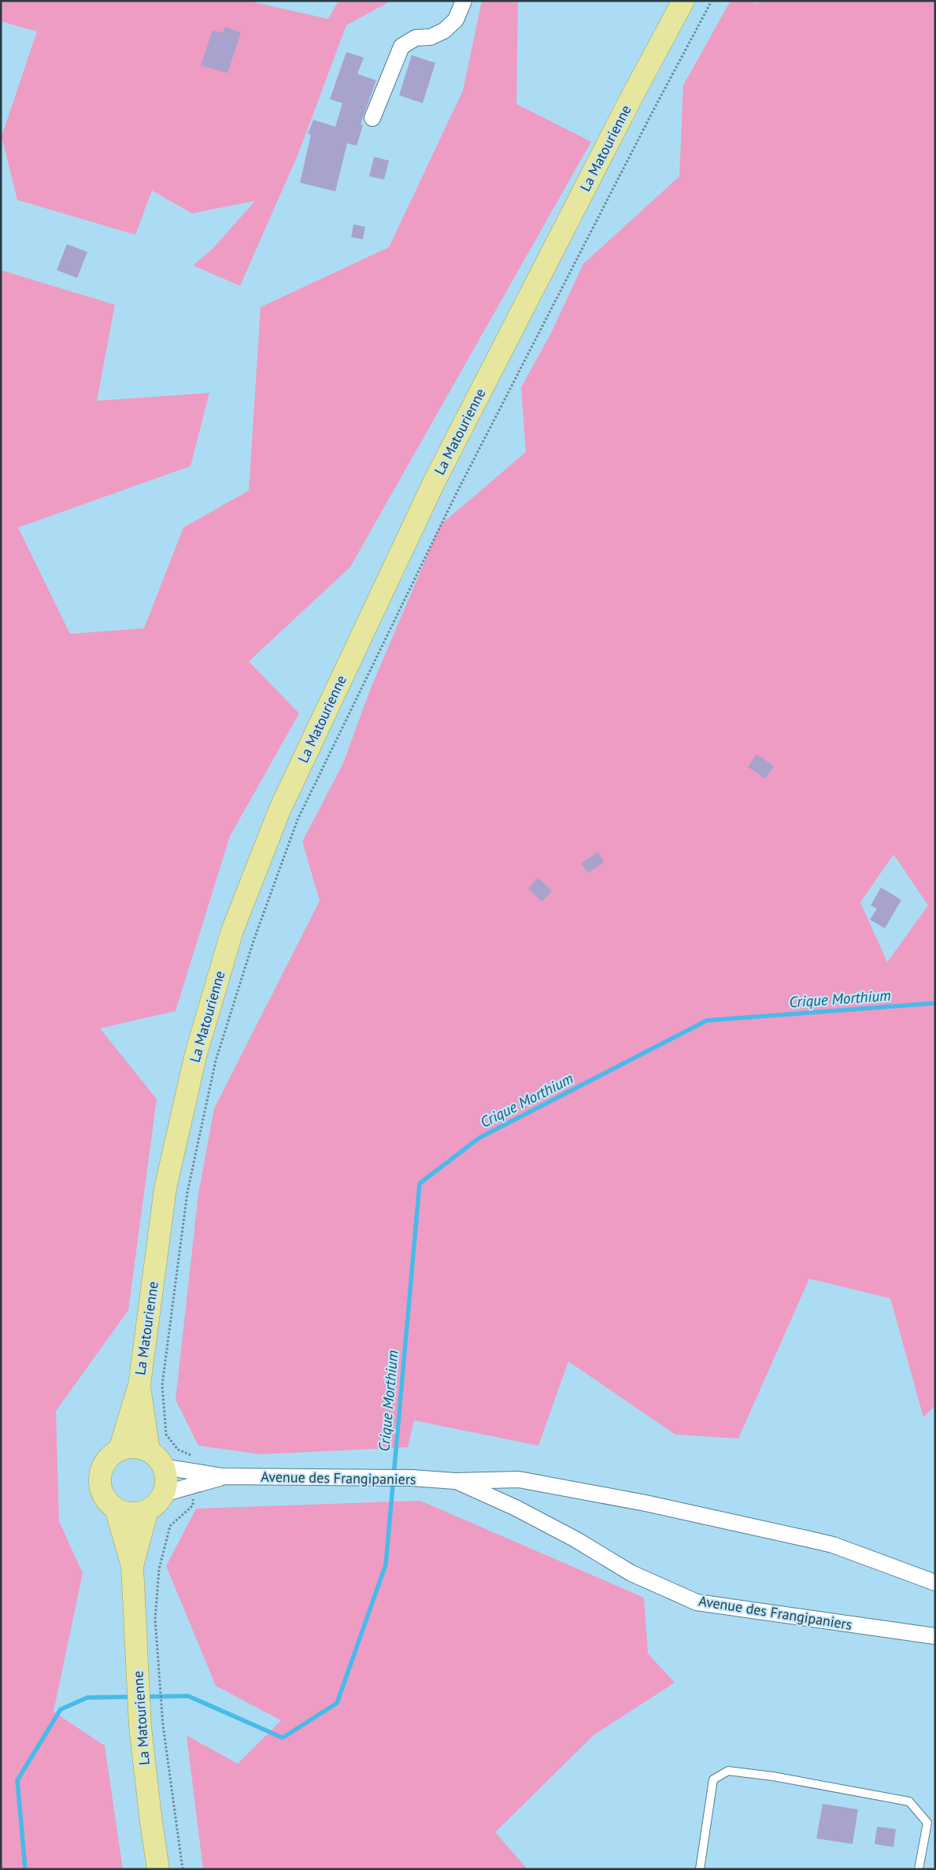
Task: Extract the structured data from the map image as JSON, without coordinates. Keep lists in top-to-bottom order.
{
  "streets": {
    "main road": ["La Matourienne"],
    "street": ["Avenue des Frangipaniers"]
  },
  "crossings": [
    ["La Matourienne", "Avenue des Frangipaniers"]
  ],
  "water": ["Crique Morthium"]
}
